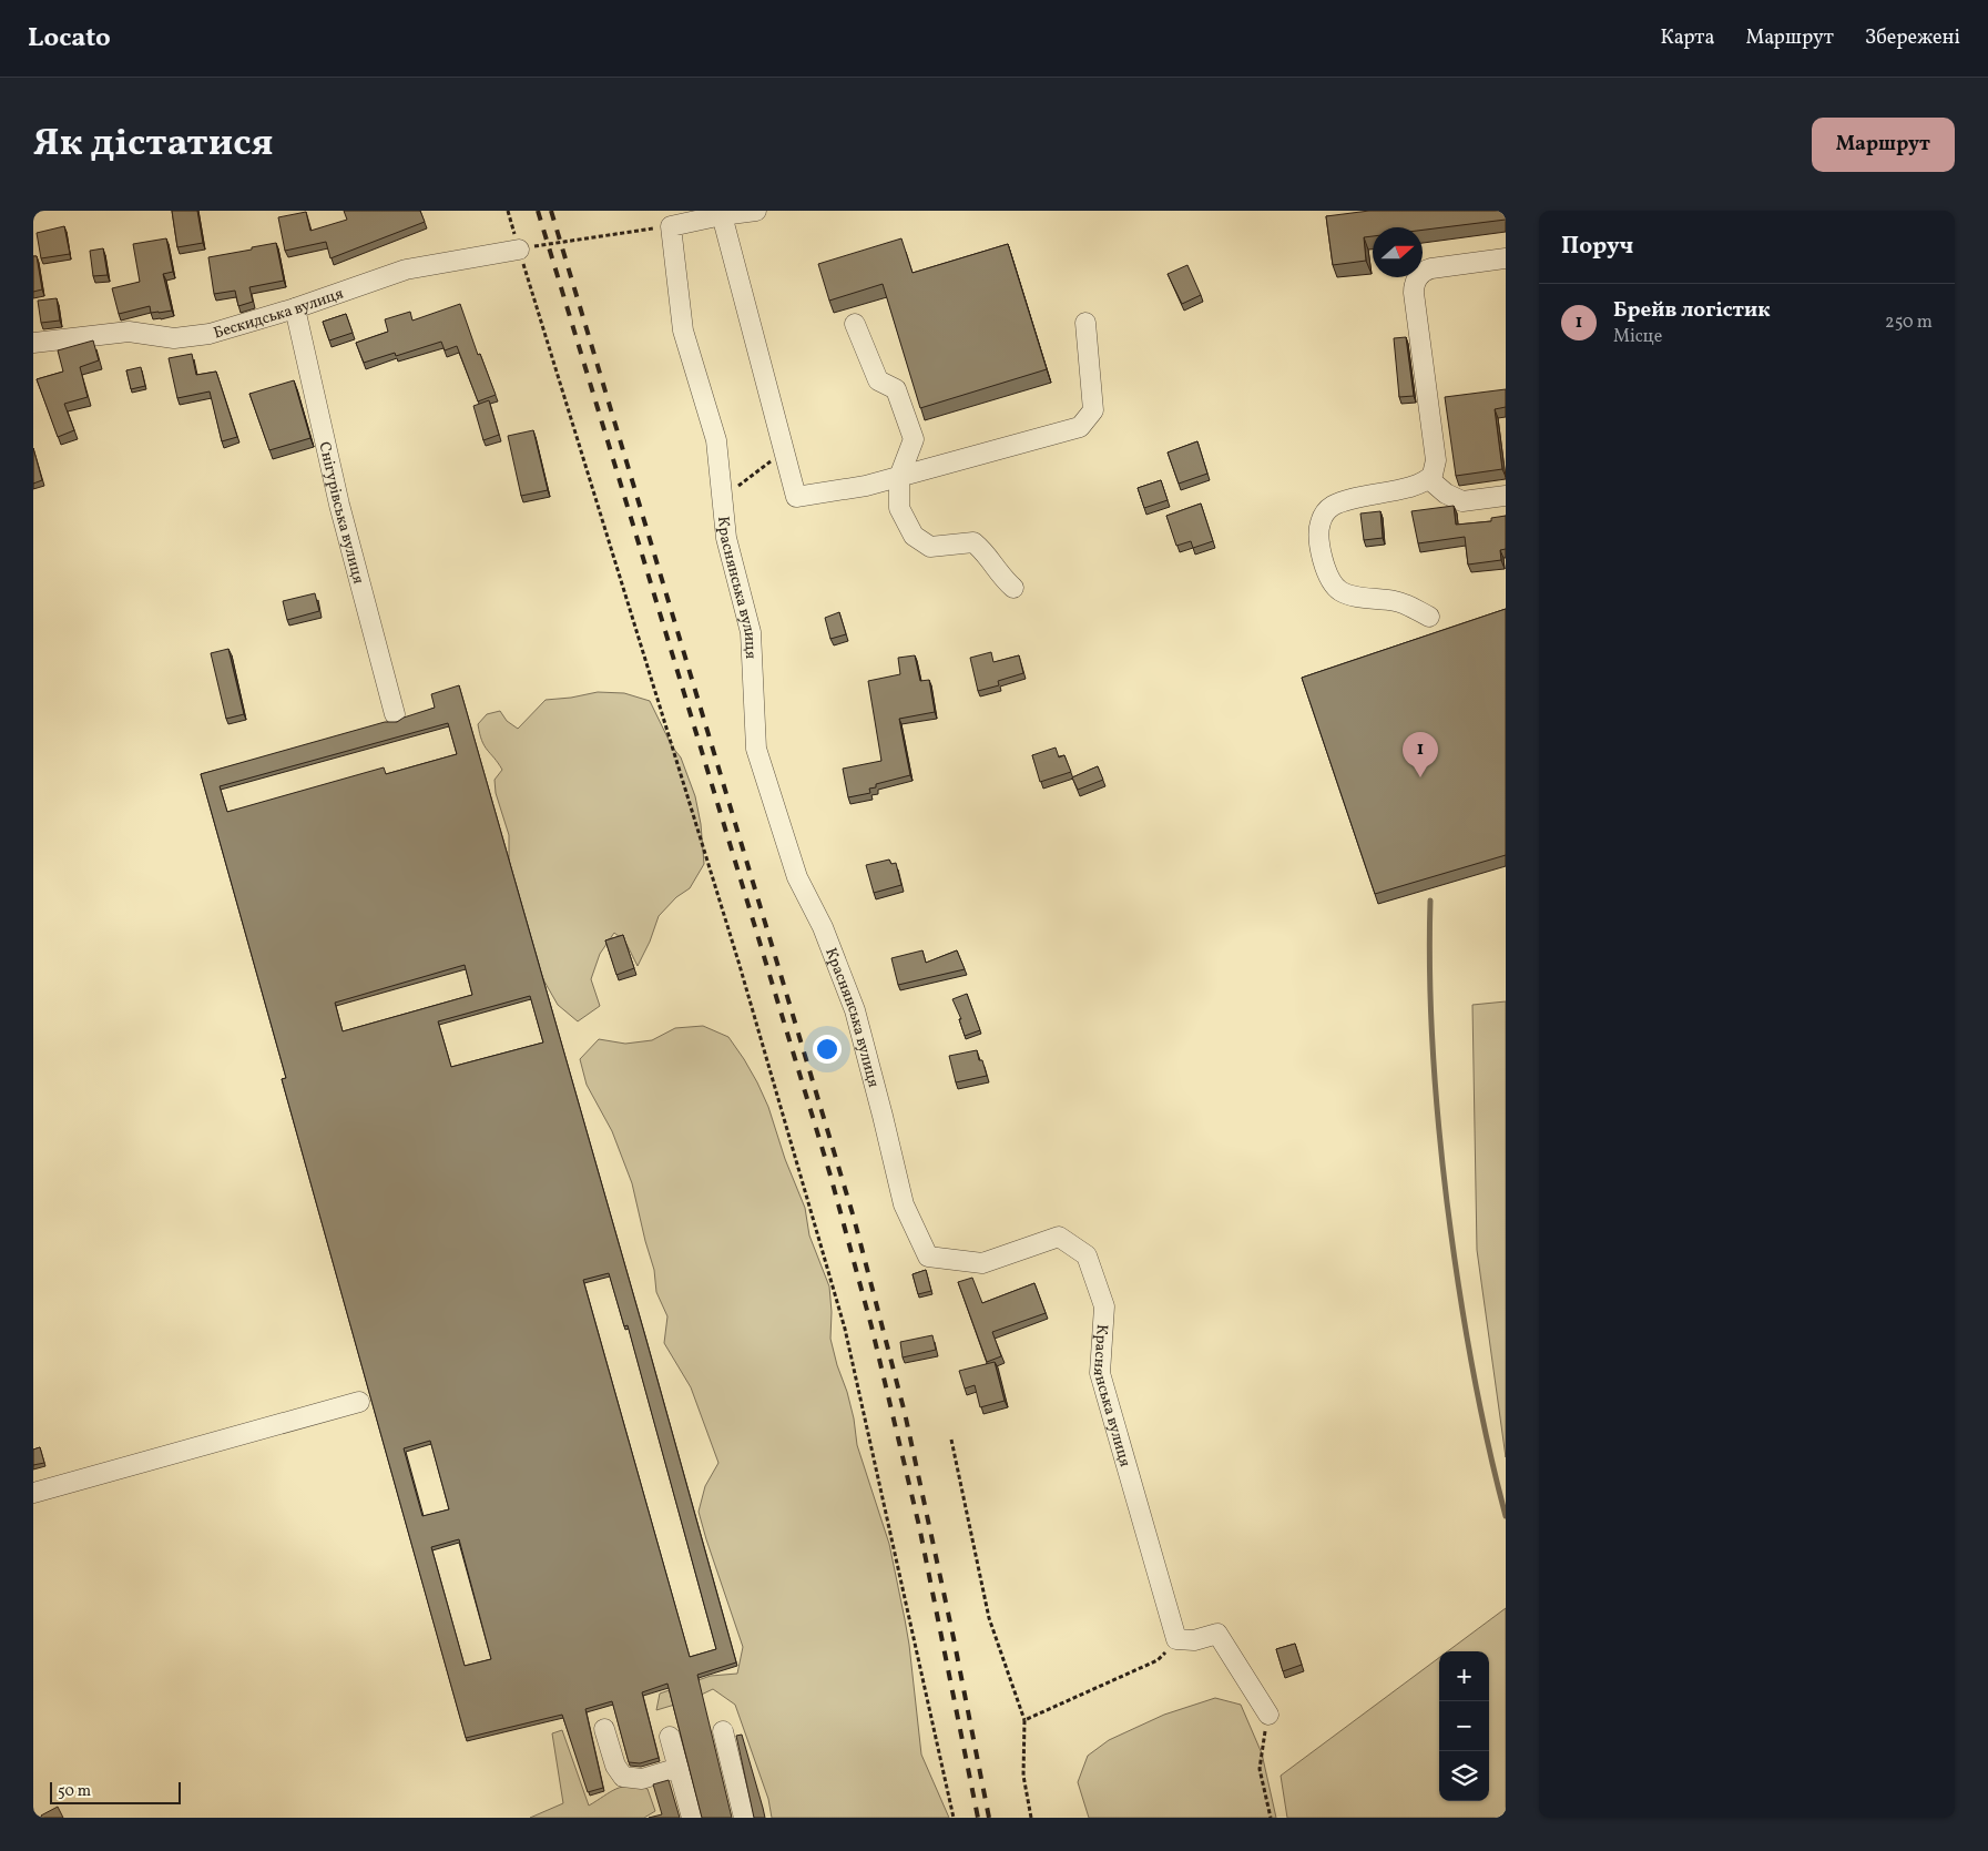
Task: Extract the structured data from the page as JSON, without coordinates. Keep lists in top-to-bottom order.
{
  "streets": {
    "street": ["Бескидська вулиця", "Снігурівська вулиця", "Краснянська вулиця"]
  },
  "crossings": [
    ["Бескидська вулиця", "Снігурівська вулиця"]
  ],
  "scale_bar": "50 m",
  "north": "right",
  "page": {
    "header": "Locato",
    "nav": ["Карта", "Маршрут", "Збережені"],
    "title": "Як дістатися",
    "buttons": "Маршрут",
    "heading": "Поруч",
    "list": [
      {
        "mark": "1",
        "name": "Брейв логістик",
        "note": "Місце",
        "value": "250 m"
      }
    ],
    "pins": "1",
    "map_buttons": ["+", "−"],
    "scale": "50 m"
  }
}
